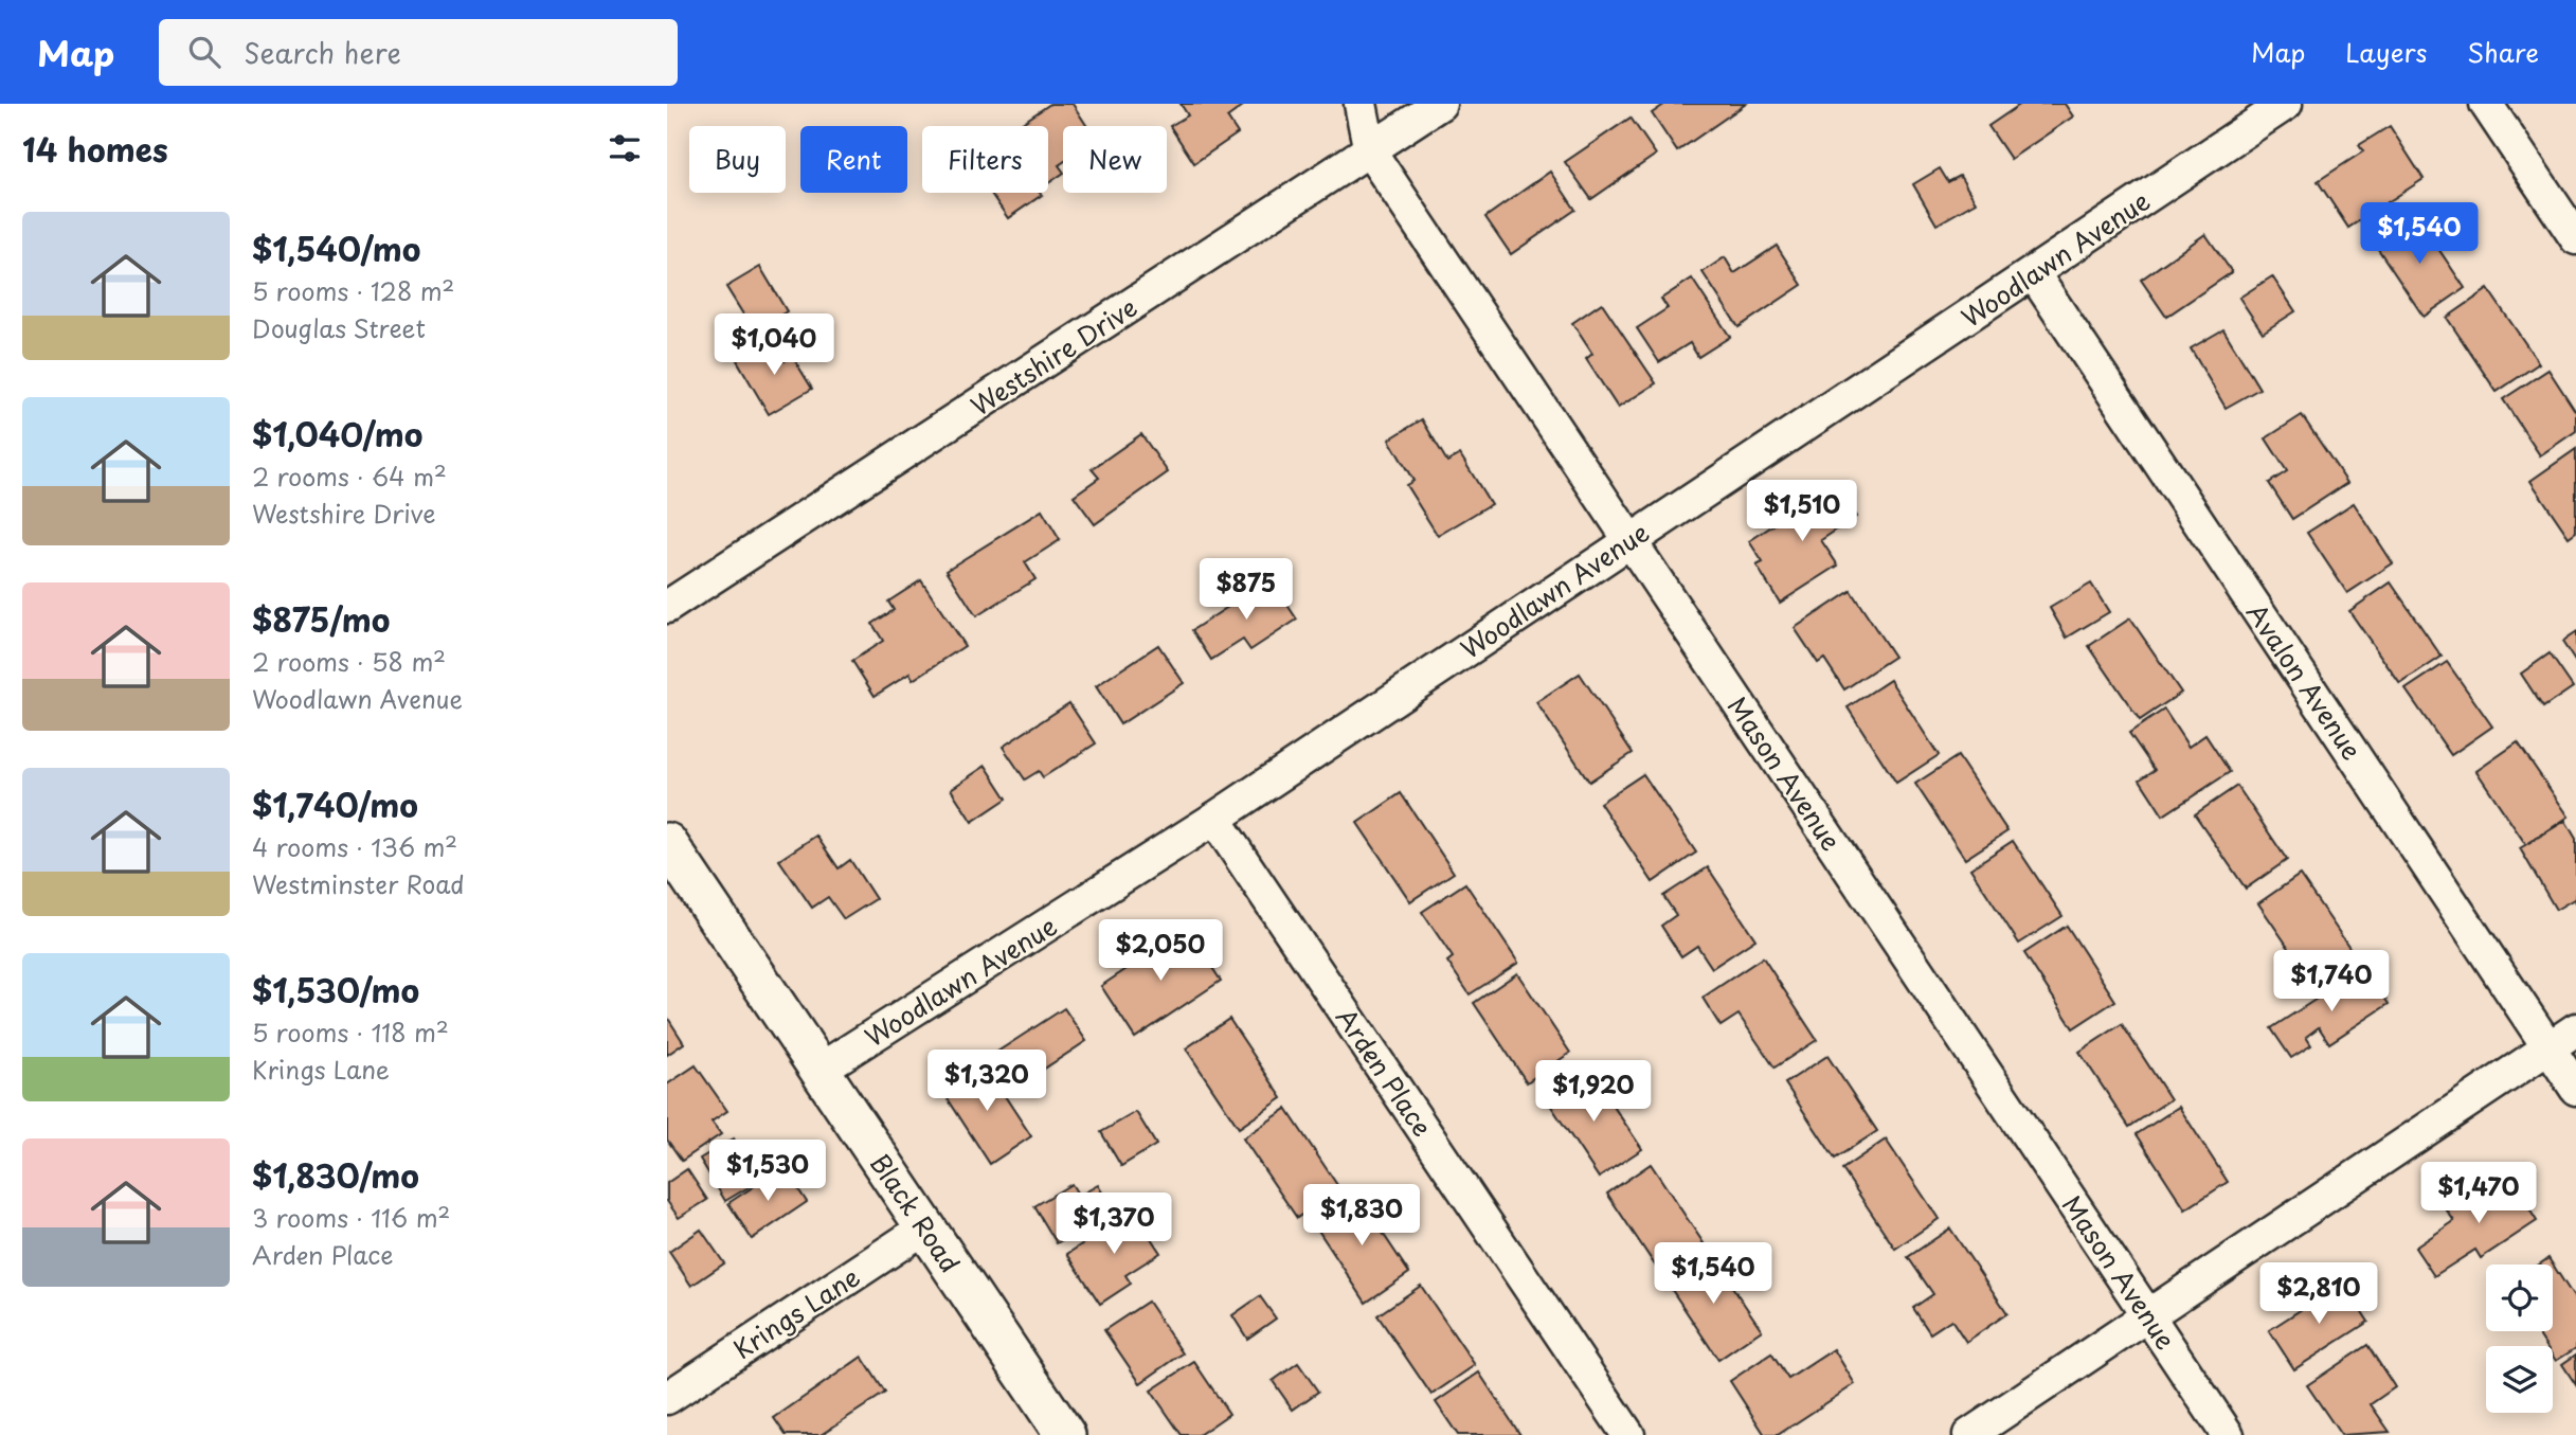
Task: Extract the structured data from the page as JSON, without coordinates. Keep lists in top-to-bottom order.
{
  "streets": {
    "main road": ["Black Road"],
    "street": [
      "Woodlawn Avenue",
      "Westshire Drive",
      "Avalon Avenue",
      "Mason Avenue",
      "Arden Place",
      "Krings Lane"
    ]
  },
  "crossings": [
    ["Woodlawn Avenue", "Avalon Avenue"],
    ["Woodlawn Avenue", "Mason Avenue"],
    ["Woodlawn Avenue", "Arden Place"],
    ["Woodlawn Avenue", "Black Road"],
    ["Westshire Drive", "Mason Avenue"],
    ["Black Road", "Krings Lane"]
  ],
  "page": {
    "header": "Map",
    "search": "Search here",
    "nav": ["Map", "Layers", "Share"],
    "heading": "14 homes",
    "chip": [
      "Buy",
      "Rent",
      "Filters",
      "New"
    ],
    "list": [
      {
        "name": "$1,540/mo",
        "note": "5 rooms · 128 m² · Douglas Street"
      },
      {
        "name": "$1,040/mo",
        "note": "2 rooms · 64 m² · Westshire Drive"
      },
      {
        "name": "$875/mo",
        "note": "2 rooms · 58 m² · Woodlawn Avenue"
      },
      {
        "name": "$1,740/mo",
        "note": "4 rooms · 136 m² · Westminster Road"
      },
      {
        "name": "$1,530/mo",
        "note": "5 rooms · 118 m² · Krings Lane"
      },
      {
        "name": "$1,830/mo",
        "note": "3 rooms · 116 m² · Arden Place"
      }
    ],
    "price": [
      "$1,540",
      "$1,040",
      "$1,510",
      "$875",
      "$2,050",
      "$1,740",
      "$1,320",
      "$1,920",
      "$1,530",
      "$1,470",
      "$1,830",
      "$1,370",
      "$1,540",
      "$2,810"
    ]
  }
}
